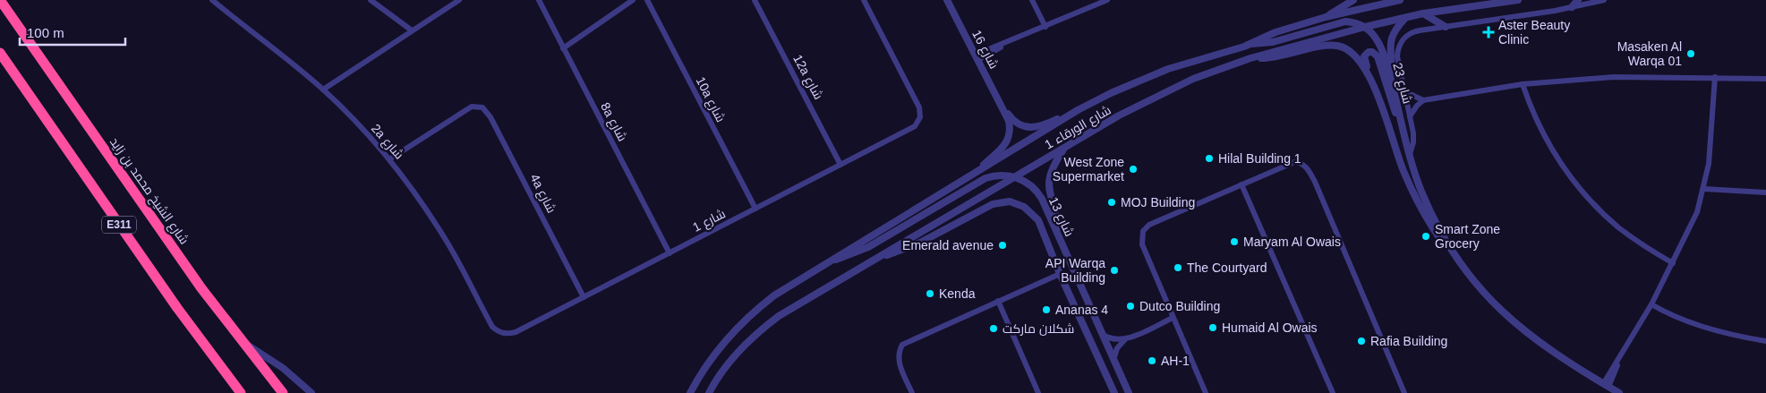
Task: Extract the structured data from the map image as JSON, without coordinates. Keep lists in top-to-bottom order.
{
  "streets": {
    "highway": ["شارع الشيخ محمد بن زايد", "E311"],
    "street": [
      "شارع 16",
      "12a شارع",
      "شارع 23",
      "10a شارع",
      "8a شارع",
      "شارع الورقاء 1",
      "2a شارع",
      "4a شارع",
      "شارع 13",
      "شارع 1"
    ]
  },
  "crossings": [
    ["شارع 16", "شارع الورقاء 1"],
    ["12a شارع", "شارع 1"],
    ["شارع 23", "شارع الورقاء 1"],
    ["10a شارع", "شارع 1"],
    ["8a شارع", "شارع 1"],
    ["شارع الورقاء 1", "شارع 13"],
    ["2a شارع", "4a شارع"],
    ["2a شارع", "شارع 1"],
    ["4a شارع", "شارع 1"]
  ],
  "places": {
    "health": ["Aster Beauty Clinic"],
    "other": [
      "Masaken Al Warqa 01",
      "Hilal Building 1",
      "West Zone Supermarket",
      "MOJ Building",
      "Smart Zone Grocery",
      "Maryam Al Owais",
      "Emerald avenue",
      "The Courtyard",
      "API Warqa Building",
      "Kenda",
      "Dutco Building",
      "Ananas 4",
      "Humaid Al Owais",
      "شكلان ماركت",
      "Rafia Building",
      "AH-1"
    ]
  },
  "scale_bar": "100 m"
}
